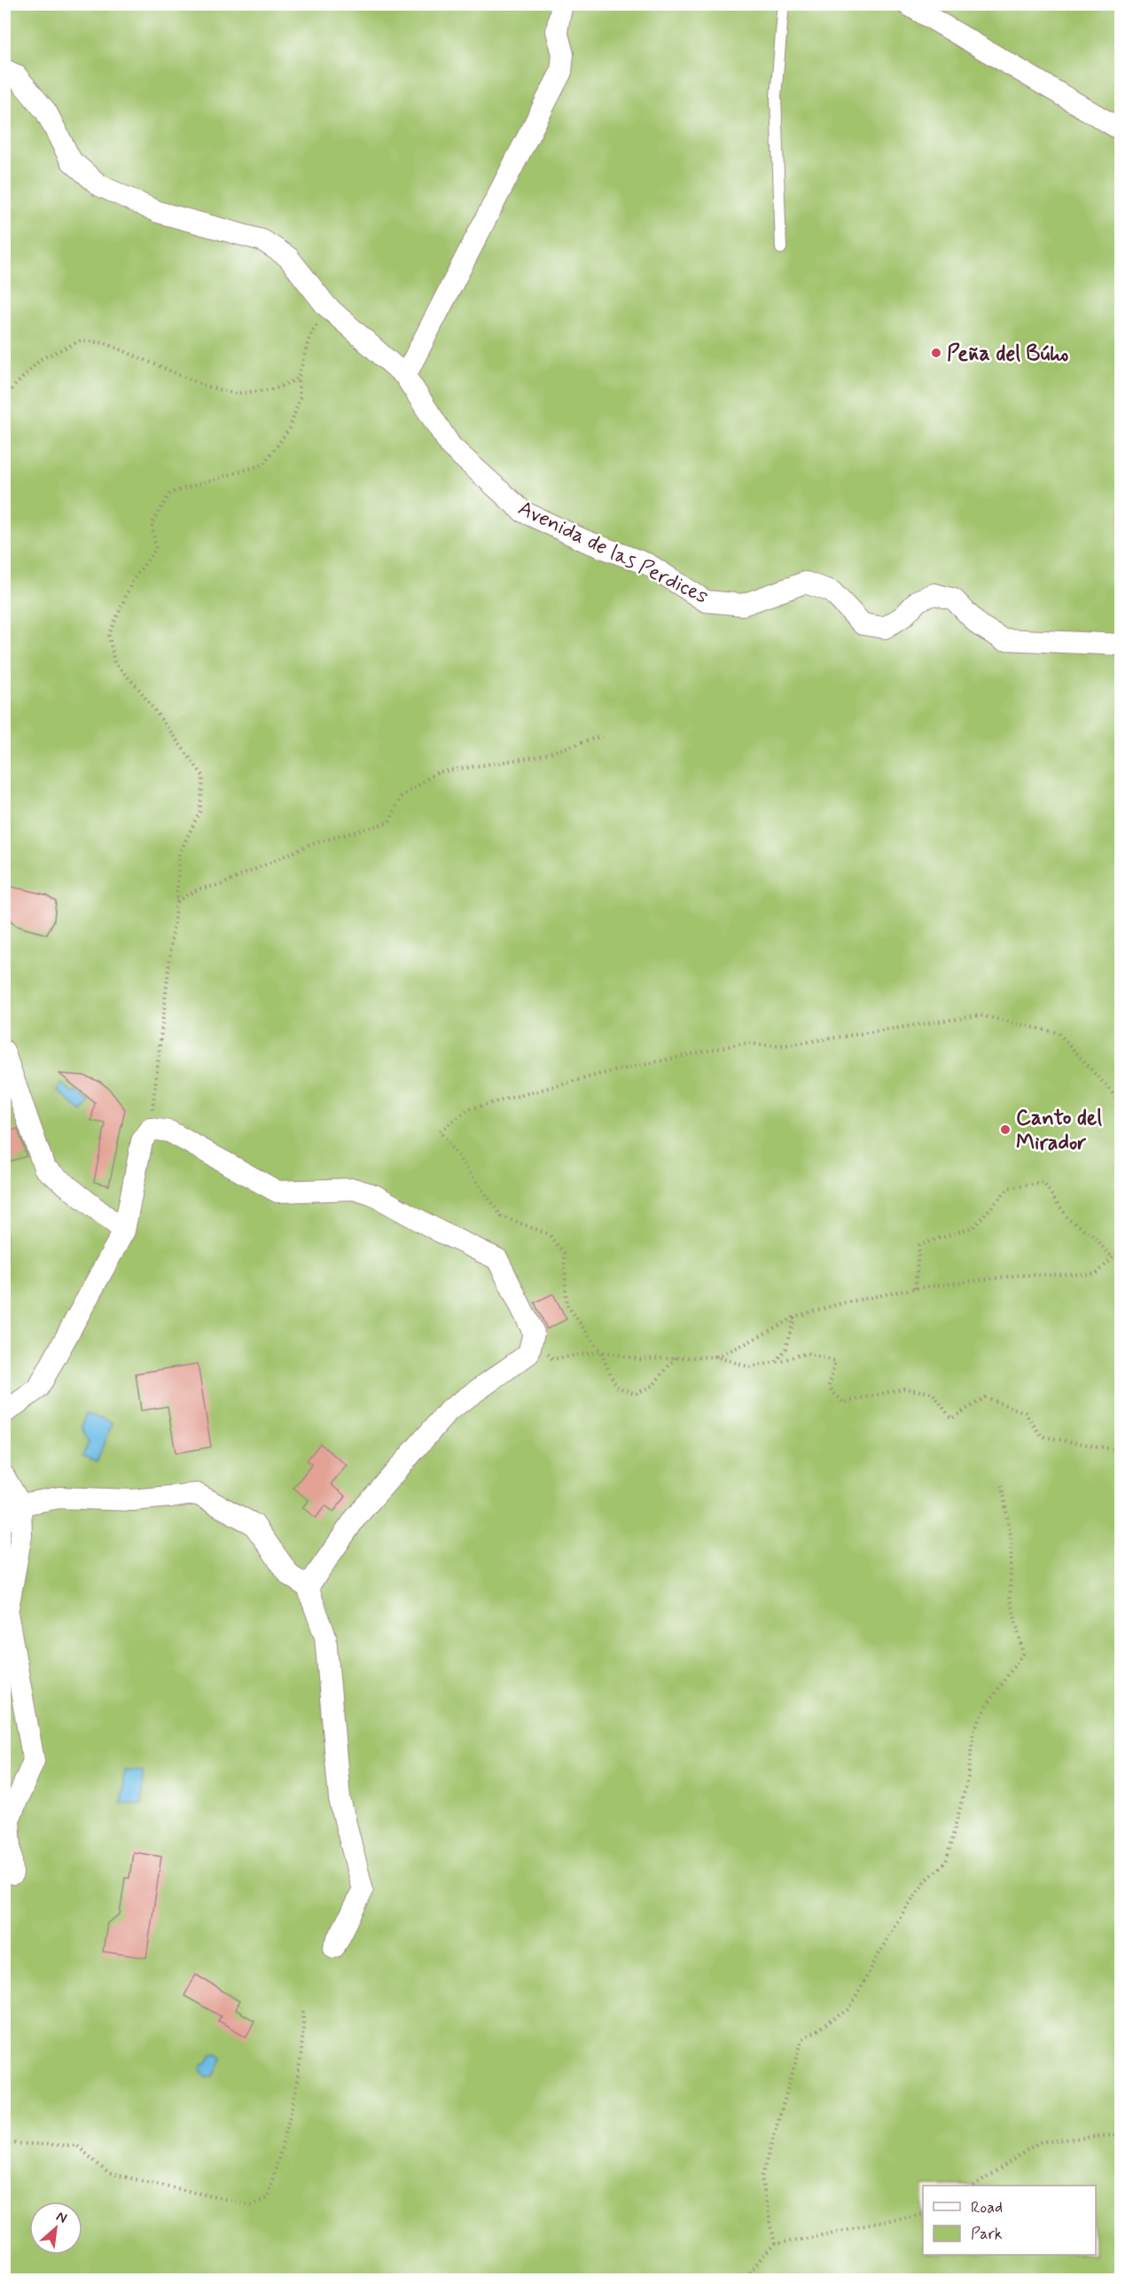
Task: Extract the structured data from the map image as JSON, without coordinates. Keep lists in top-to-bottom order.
{
  "streets": {
    "street": ["Avenida de las Perdices"]
  },
  "places": ["Peña del Búho", "Canto del Mirador"],
  "legend": ["Road", "Park"],
  "north": "top right"
}
